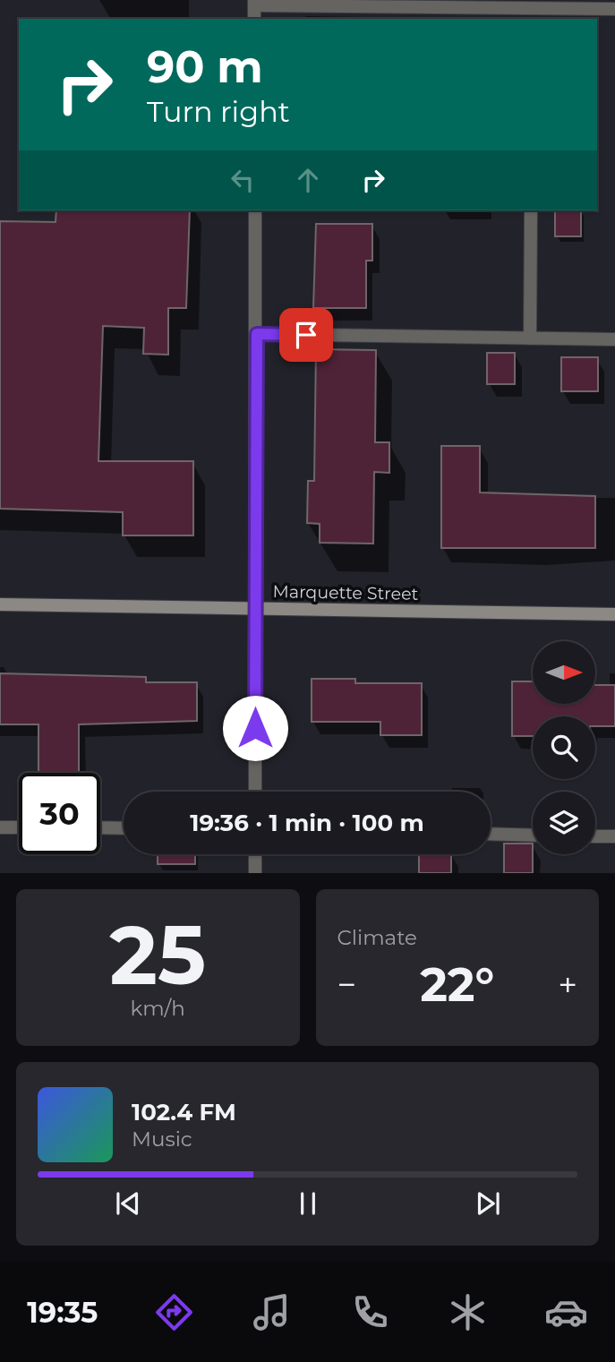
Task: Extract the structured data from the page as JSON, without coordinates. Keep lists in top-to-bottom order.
{
  "streets": {
    "street": ["Marquette Street"]
  },
  "north": "right",
  "page": {
    "turn": ["90 m", "Turn right"],
    "limit": "30",
    "trip": "19:36 · 1 min · 100 m",
    "tile": [
      ["25", "km/h"],
      "Climate"
    ],
    "heat": ["−", "22°", "+"],
    "song": ["102.4 FM", "Music"],
    "tabs": "19:35"
  }
}
